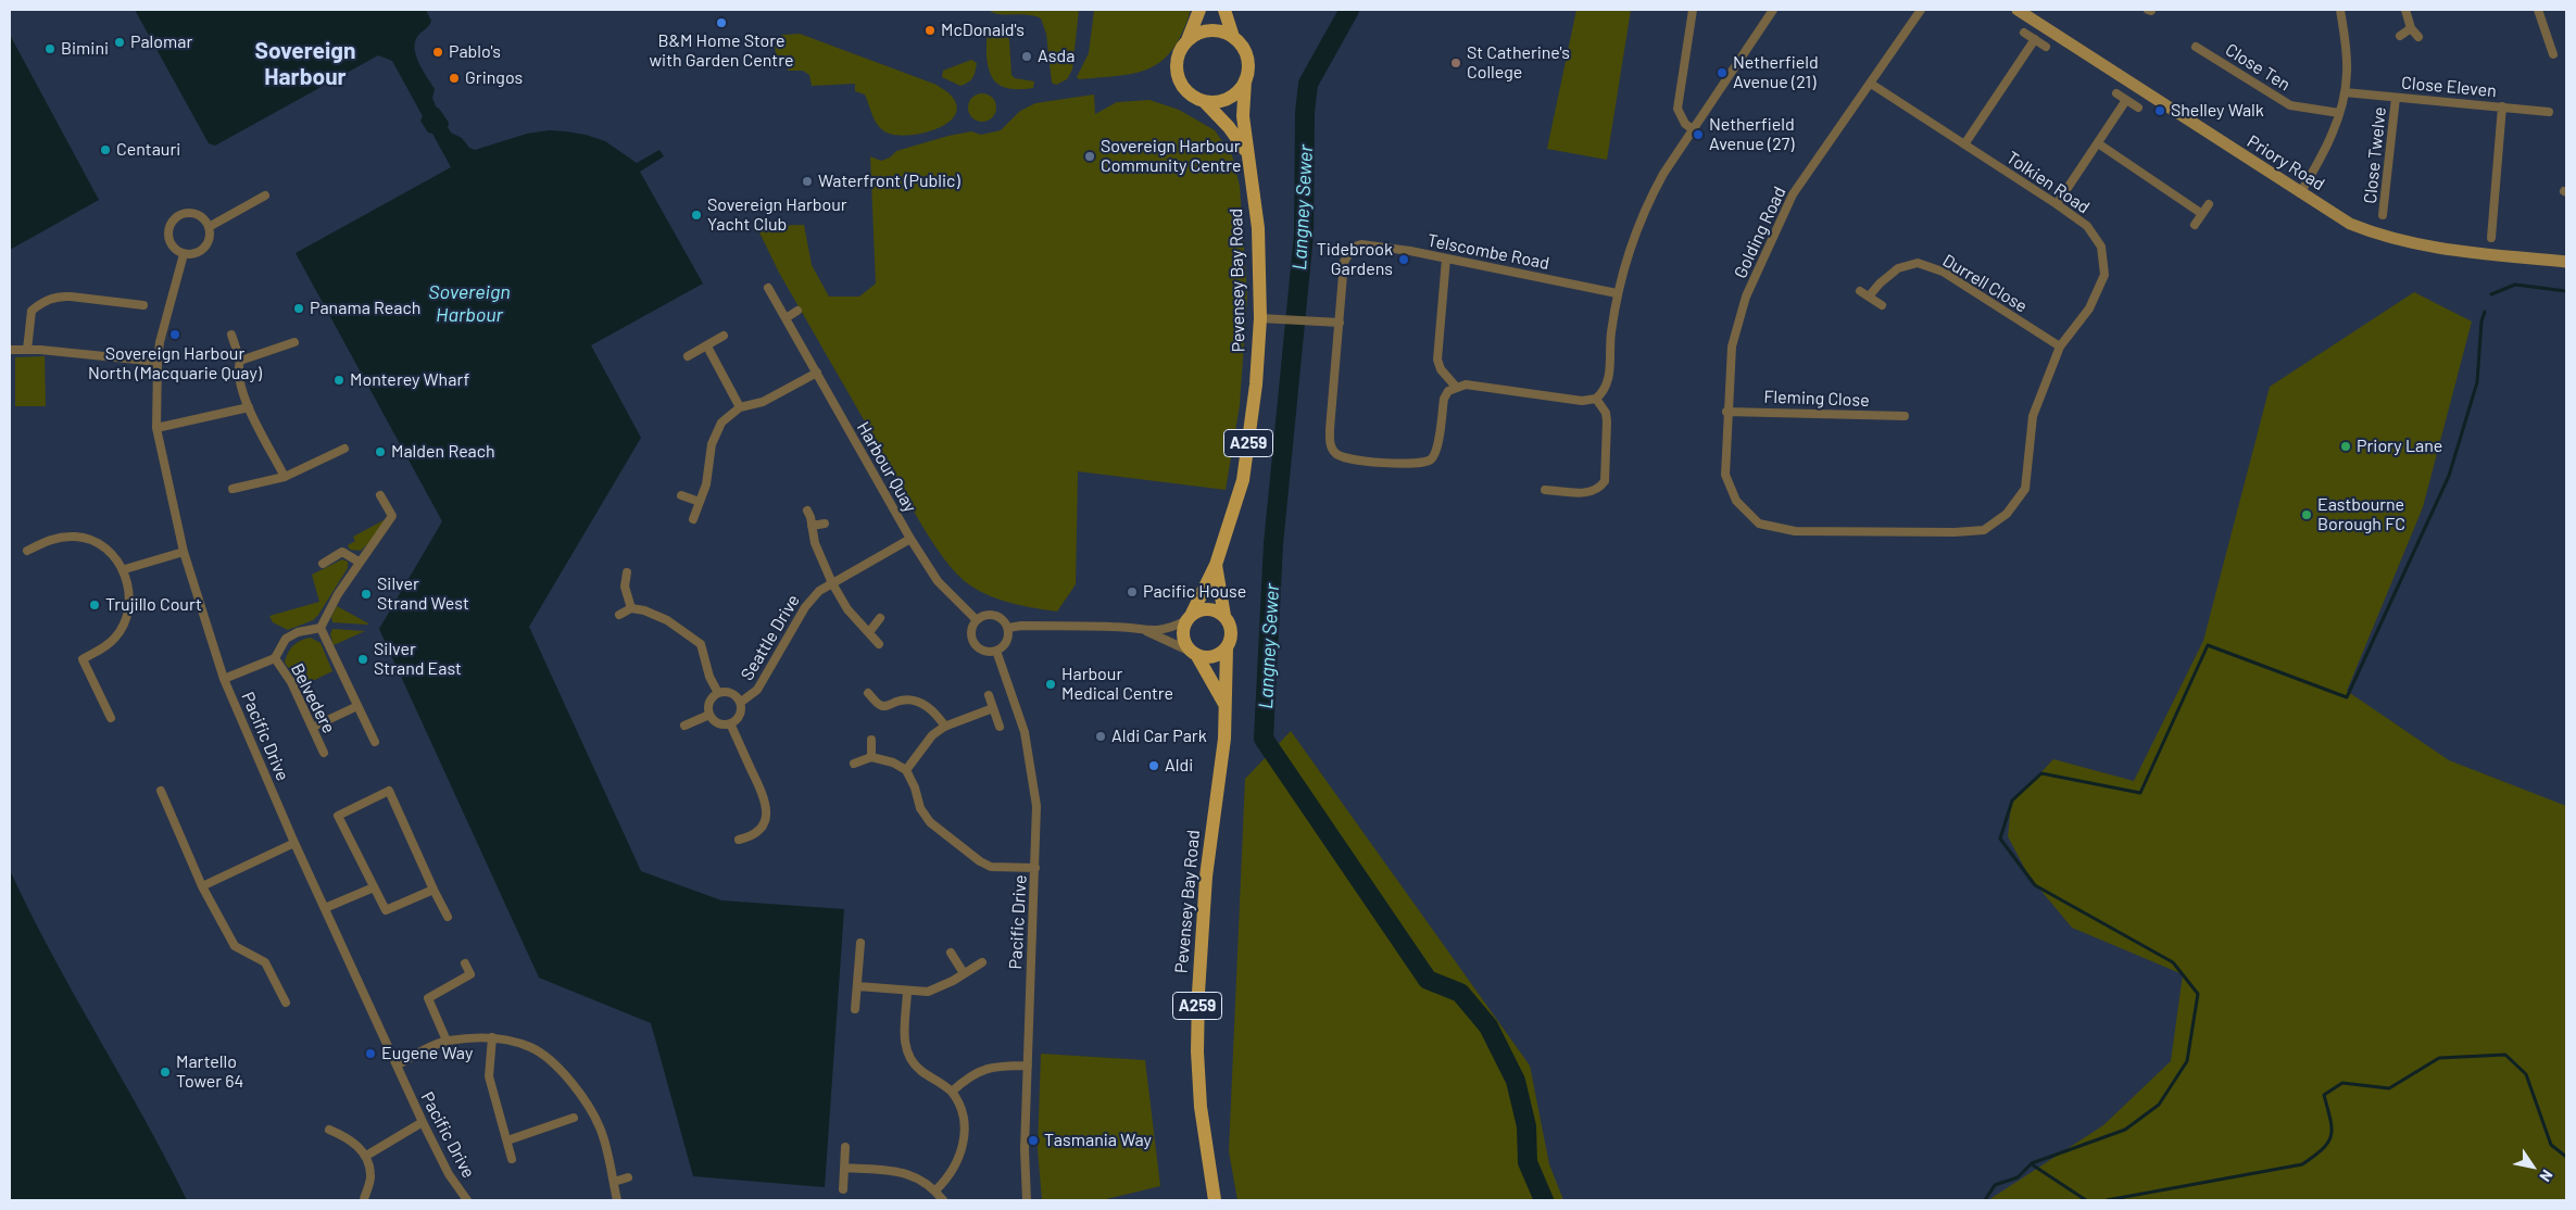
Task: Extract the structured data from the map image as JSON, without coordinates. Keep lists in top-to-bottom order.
{
  "streets": {
    "main road": ["Pevensey Bay Road", "A259"],
    "street": [
      "Close Ten",
      "Close Eleven",
      "Close Twelve",
      "Priory Road",
      "Tolkien Road",
      "Golding Road",
      "Telscombe Road",
      "Durrell Close",
      "Fleming Close",
      "Harbour Quay",
      "Seattle Drive",
      "Belvedere",
      "Pacific Drive"
    ]
  },
  "crossings": [
    ["Close Eleven", "Close Twelve"],
    ["Tolkien Road", "Golding Road"],
    ["Tolkien Road", "Durrell Close"],
    ["Golding Road", "Fleming Close"],
    ["Harbour Quay", "Seattle Drive"],
    ["Harbour Quay", "Pacific Drive"]
  ],
  "districts": ["Sovereign Harbour"],
  "water": ["Langney Sewer", "Sovereign Harbour"],
  "places": [
    "B&M Home Store with Garden Centre",
    "McDonald's",
    "Palomar",
    "Bimini",
    "Pablo's",
    "Asda",
    "St Catherine's College",
    "Netherfield Avenue (21)",
    "Gringos",
    "Shelley Walk",
    "Netherfield Avenue (27)",
    "Centauri",
    "Sovereign Harbour Community Centre",
    "Waterfront (Public)",
    "Sovereign Harbour Yacht Club",
    "Tidebrook Gardens",
    "Panama Reach",
    "Sovereign Harbour North (Macquarie Quay)",
    "Monterey Wharf",
    "Priory Lane",
    "Malden Reach",
    "Eastbourne Borough FC",
    "Pacific House",
    "Silver Strand West",
    "Trujillo Court",
    "Silver Strand East",
    "Harbour Medical Centre",
    "Aldi Car Park",
    "Aldi",
    "Eugene Way",
    "Martello Tower 64",
    "Tasmania Way"
  ],
  "north": "bottom right"
}
